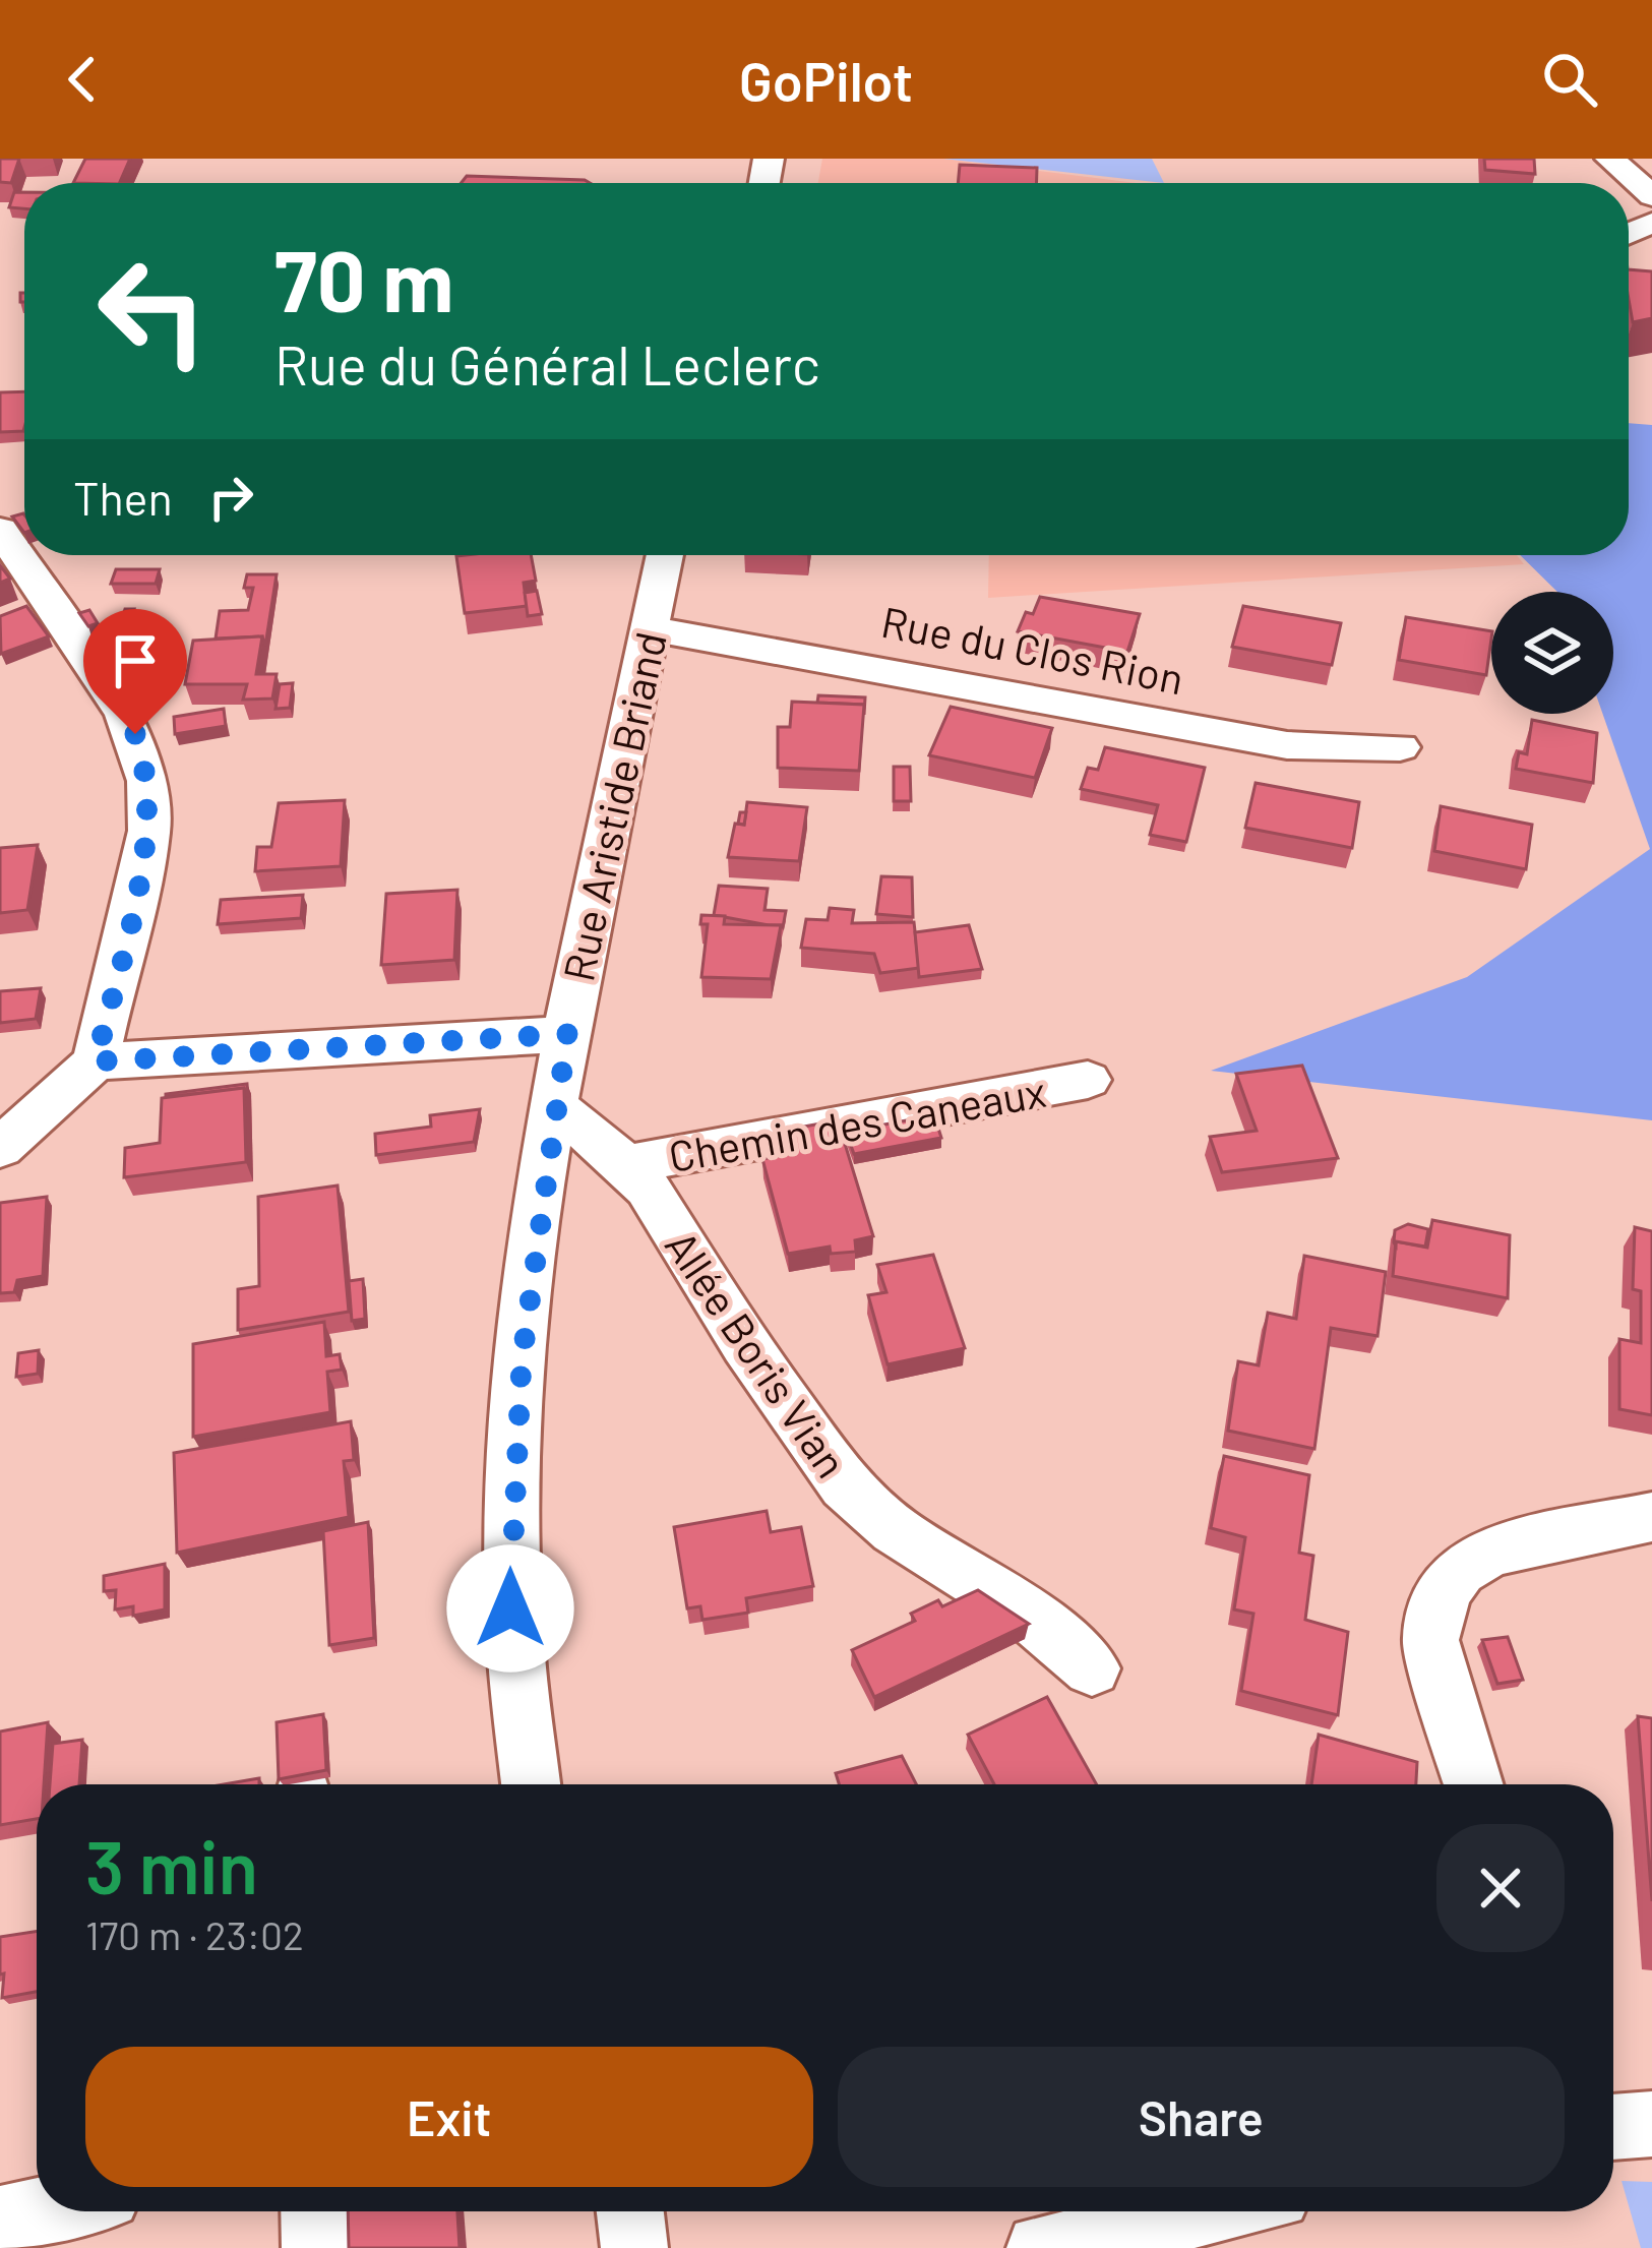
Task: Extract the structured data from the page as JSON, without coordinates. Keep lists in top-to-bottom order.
{
  "streets": {
    "street": [
      "Rue du Clos Rion",
      "Rue Aristide Briand",
      "Chemin des Caneaux",
      "Allée Boris Vian"
    ]
  },
  "crossings": [
    ["Rue du Clos Rion", "Rue Aristide Briand"],
    ["Rue Aristide Briand", "Allée Boris Vian"],
    ["Chemin des Caneaux", "Allée Boris Vian"]
  ],
  "page": {
    "header": "GoPilot",
    "turn": ["70 m", "Rue du Général Leclerc"],
    "then": "Then",
    "heading": ["3 min", "170 m · 23:02"],
    "buttons": ["Exit", "Share"]
  }
}
